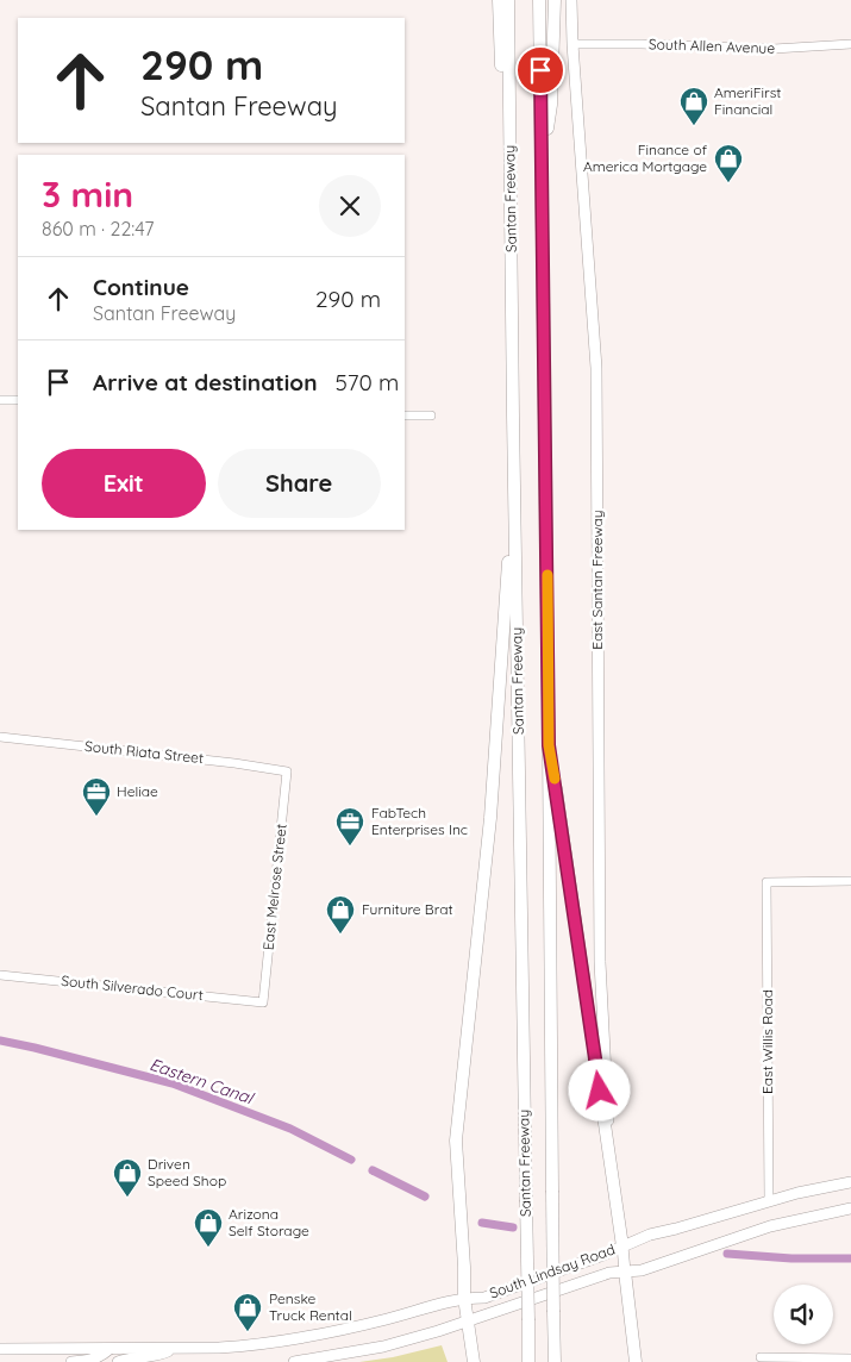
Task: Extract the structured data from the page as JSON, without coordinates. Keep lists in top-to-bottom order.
{
  "streets": {
    "highway": ["Santan Freeway"],
    "main road": ["East Santan Freeway", "South Lindsay Road"],
    "street": [
      "South Allen Avenue",
      "South Riata Street",
      "East Melrose Street",
      "South Silverado Court",
      "East Willis Road"
    ]
  },
  "crossings": [
    ["South Allen Avenue", "East Santan Freeway"],
    ["South Riata Street", "East Melrose Street"],
    ["East Melrose Street", "South Silverado Court"],
    ["East Willis Road", "South Lindsay Road"]
  ],
  "water": ["Eastern Canal"],
  "places": {
    "shop": [
      "AmeriFirst Financial",
      "Finance of America Mortgage",
      "Furniture Brat",
      "Driven Speed Shop",
      "Arizona Self Storage",
      "Penske Truck Rental"
    ],
    "office": ["Heliae", "FabTech Enterprises Inc"]
  },
  "page": {
    "turn": ["290 m", "Santan Freeway"],
    "heading": ["3 min", "860 m · 22:47"],
    "list": [
      {
        "name": "Continue",
        "note": "Santan Freeway",
        "value": "290 m"
      },
      {
        "name": "Arrive at destination",
        "value": "570 m"
      }
    ],
    "buttons": ["Exit", "Share"]
  }
}
